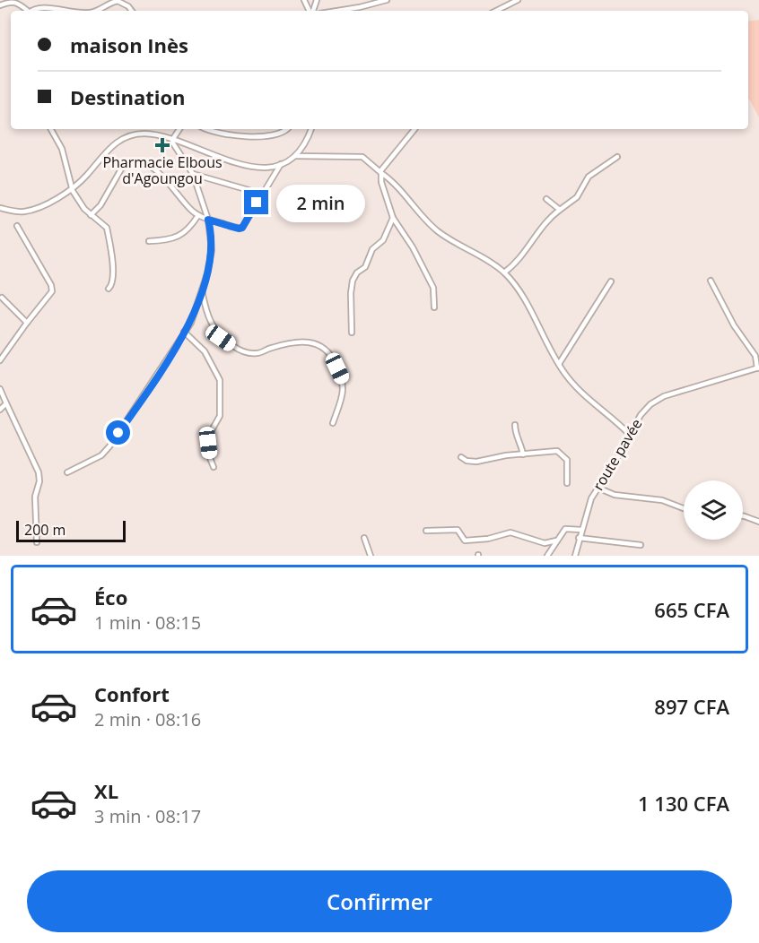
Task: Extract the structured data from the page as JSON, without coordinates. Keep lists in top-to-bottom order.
{
  "streets": {
    "street": ["route pavée"]
  },
  "places": {
    "health": ["Pharmacie Elbous d'Agoungou"]
  },
  "scale_bar": "200 m",
  "page": {
    "banner": ["maison Inès", "Destination"],
    "bubble": "2 min",
    "scale": "200 m",
    "list": [
      {
        "name": "Éco",
        "note": "1 min · 08:15",
        "value": "665 CFA"
      },
      {
        "name": "Confort",
        "note": "2 min · 08:16",
        "value": "897 CFA"
      },
      {
        "name": "XL",
        "note": "3 min · 08:17",
        "value": "1 130 CFA"
      }
    ],
    "buttons": "Confirmer"
  }
}
